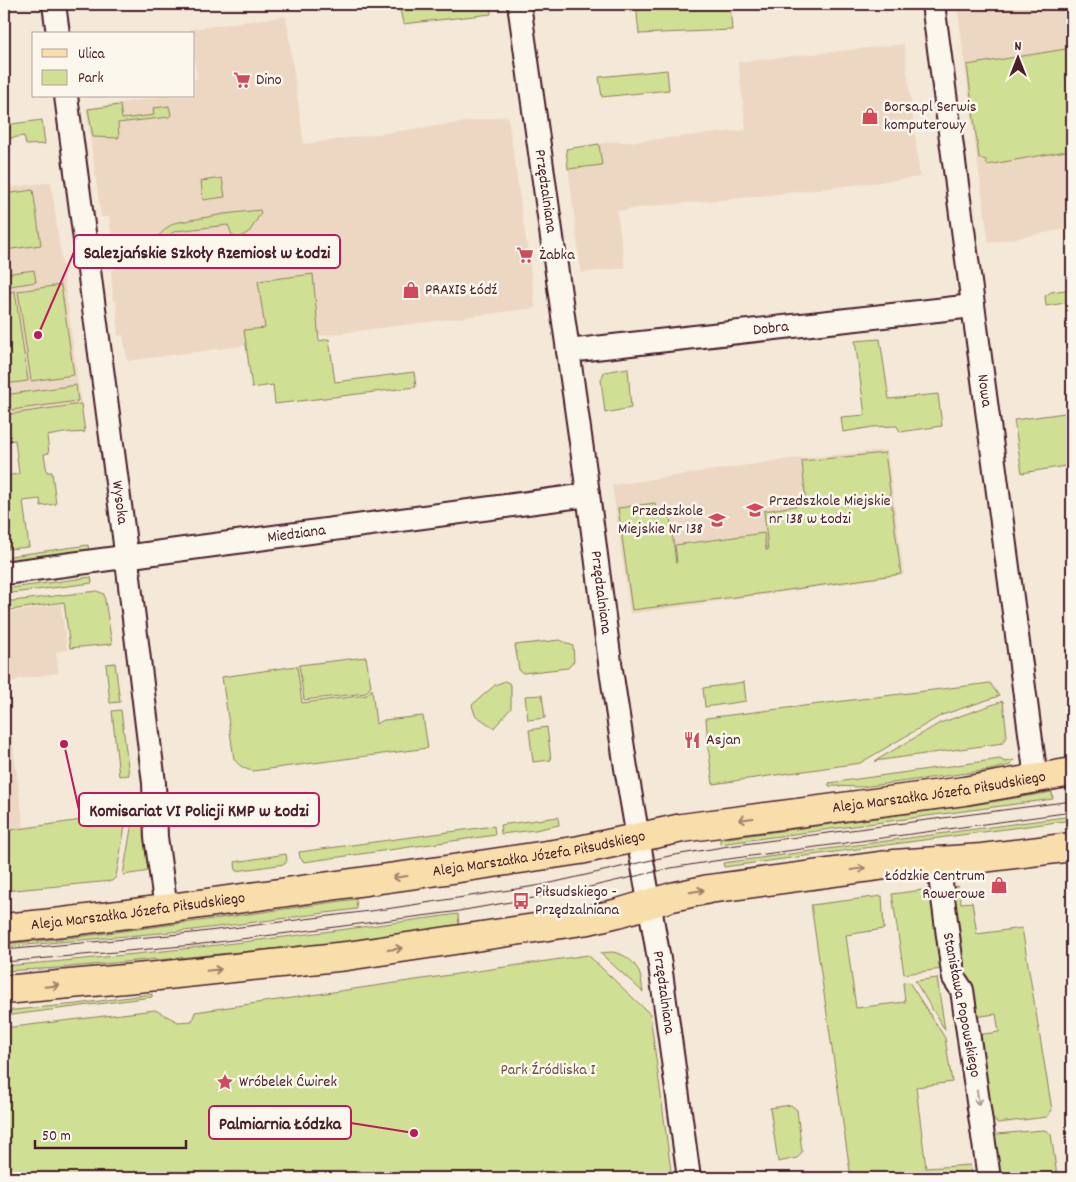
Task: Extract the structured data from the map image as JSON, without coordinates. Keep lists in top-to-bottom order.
{
  "streets": {
    "main road": ["Aleja Marszałka Józefa Piłsudskiego"],
    "street": [
      "Przędzalniana",
      "Dobra",
      "Nowa",
      "Wysoka",
      "Miedziana",
      "Stanisława Popowskiego"
    ]
  },
  "crossings": [
    ["Przędzalniana", "Dobra"],
    ["Przędzalniana", "Miedziana"],
    ["Przędzalniana", "Aleja Marszałka Józefa Piłsudskiego"],
    ["Dobra", "Nowa"],
    ["Nowa", "Aleja Marszałka Józefa Piłsudskiego"],
    ["Wysoka", "Miedziana"],
    ["Wysoka", "Aleja Marszałka Józefa Piłsudskiego"]
  ],
  "one_way": ["Stanisława Popowskiego"],
  "parks": ["Park Źródliska I"],
  "places": {
    "supermarket": ["Dino", "Żabka"],
    "shop": ["Borsa.pl Serwis komputerowy", "PRAXIS Łódź", "Łódzkie Centrum Rowerowe"],
    "other": ["Salezjańskie Szkoły Rzemiosł w Łodzi", "Komisariat VI Policji KMP w Łodzi", "Palmiarnia Łódzka"],
    "school or university": ["Przedszkole Miejskie nr 138 w Łodzi", "Przedszkole Miejskie Nr 138"],
    "restaurant": ["Asjan"],
    "bus stop": ["Piłsudskiego - Przędzalniana"],
    "place": ["Wróbelek Ćwirek"]
  },
  "legend": ["Ulica", "Park"],
  "scale_bar": "50 m",
  "north": "top"
}
